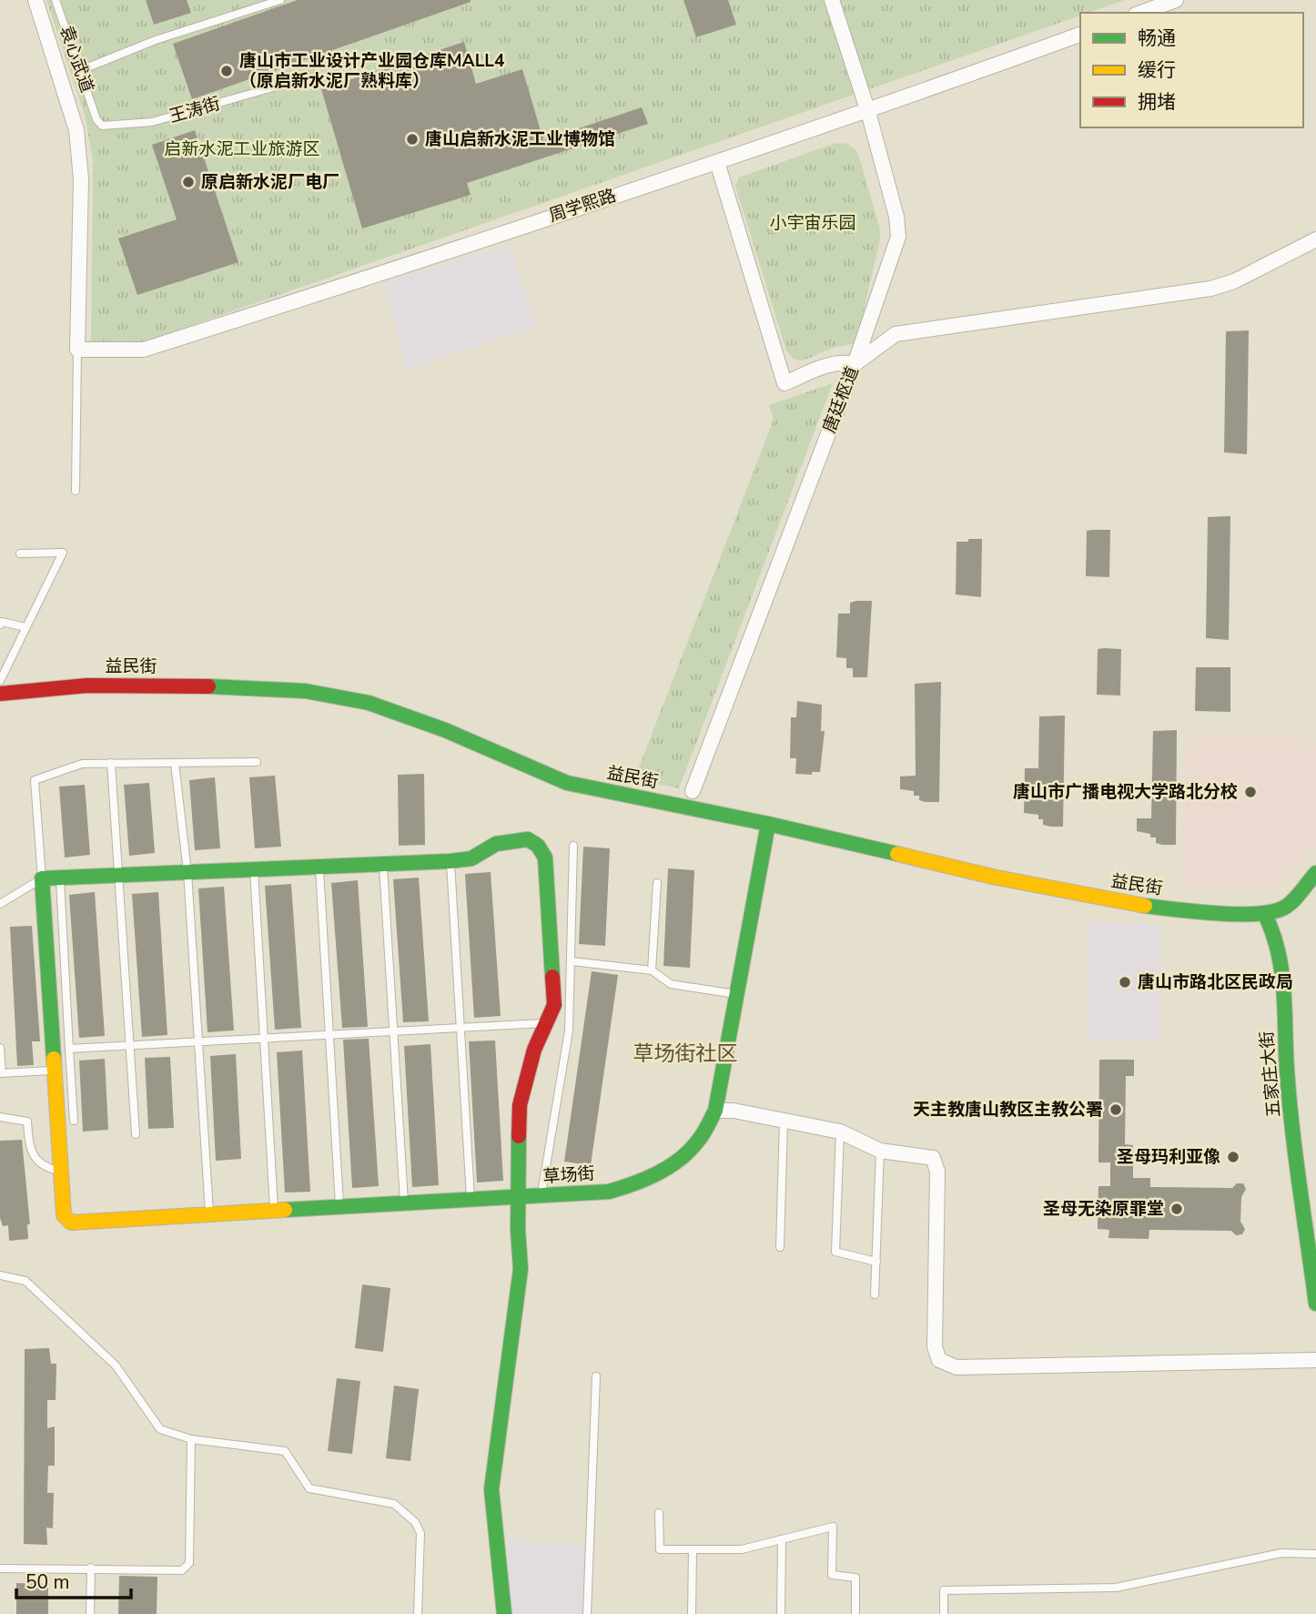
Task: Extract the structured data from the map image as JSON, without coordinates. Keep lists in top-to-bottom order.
{
  "streets": {
    "street": [
      "周学熙路",
      "唐廷枢道",
      "益民街",
      "五家庄大街",
      "草场街"
    ],
    "lane": ["袁心武道", "王涛街"]
  },
  "crossings": [
    ["袁心武道", "王涛街"],
    ["周学熙路", "唐廷枢道"],
    ["益民街", "五家庄大街"],
    ["益民街", "草场街"]
  ],
  "districts": ["草场街社区"],
  "parks": ["启新水泥工业旅游区", "小宇宙乐园"],
  "places": [
    "唐山市工业设计产业园仓库MALL4 （原启新水泥厂熟料库）",
    "唐山启新水泥工业博物馆",
    "原启新水泥厂电厂",
    "唐山市广播电视大学路北分校",
    "唐山市路北区民政局",
    "天主教唐山教区主教公署",
    "圣母玛利亚像",
    "圣母无染原罪堂"
  ],
  "legend": ["畅通", "缓行", "拥堵"],
  "scale_bar": "50 m"
}
